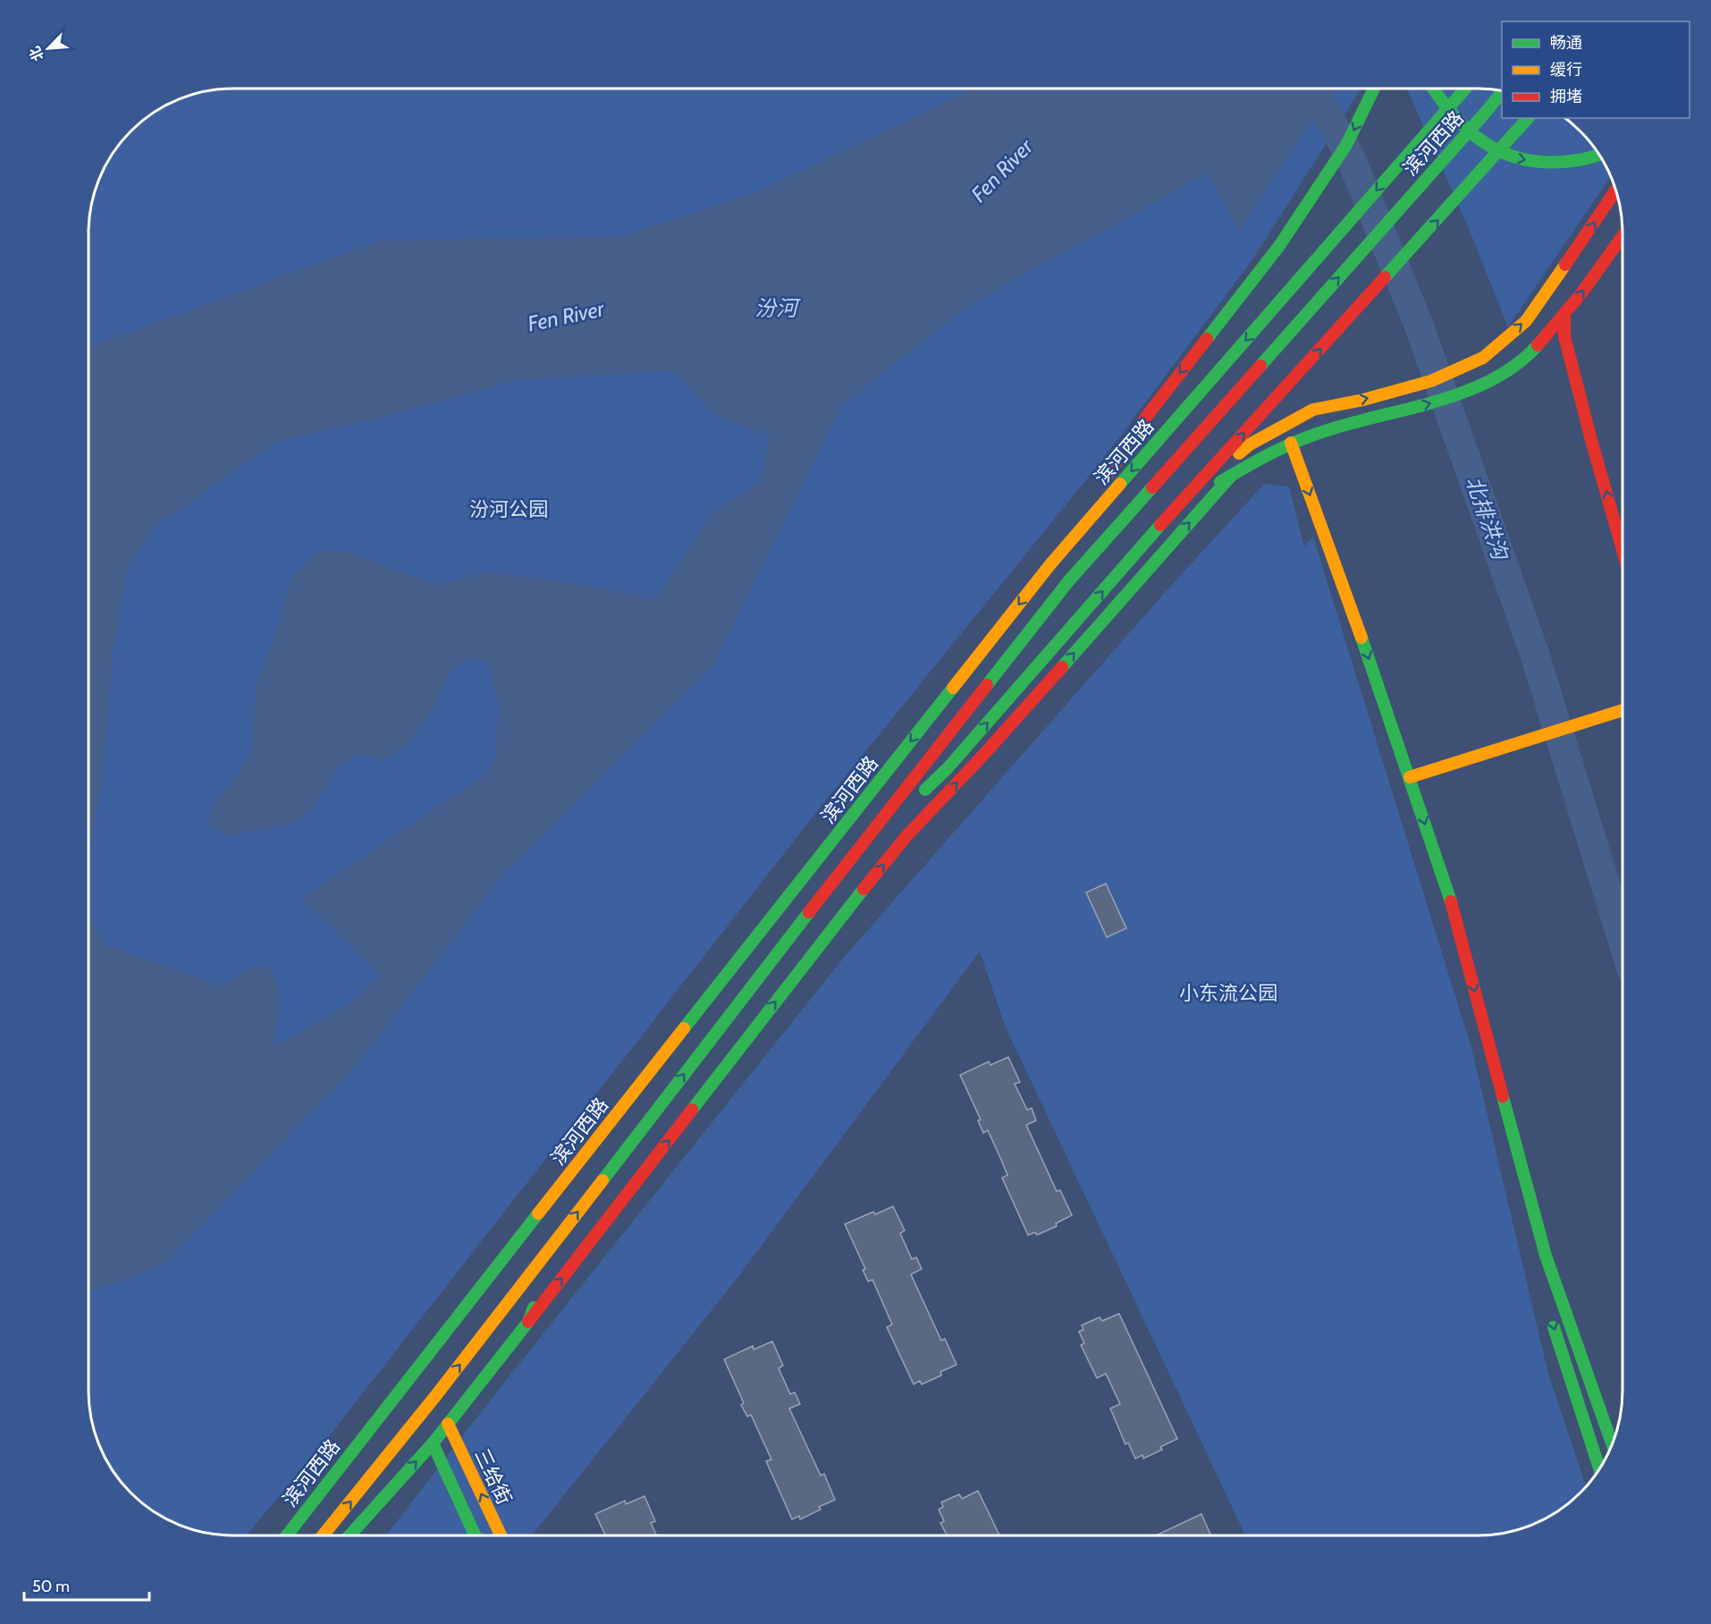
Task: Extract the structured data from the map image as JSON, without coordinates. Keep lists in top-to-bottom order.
{
  "streets": {
    "main road": ["滨河西路", "三给街"]
  },
  "water": ["Fen River", "汾河", "北排洪沟"],
  "parks": ["汾河公园", "小东流公园"],
  "legend": ["畅通", "缓行", "拥堵"],
  "scale_bar": "50 m",
  "north": "bottom left"
}
